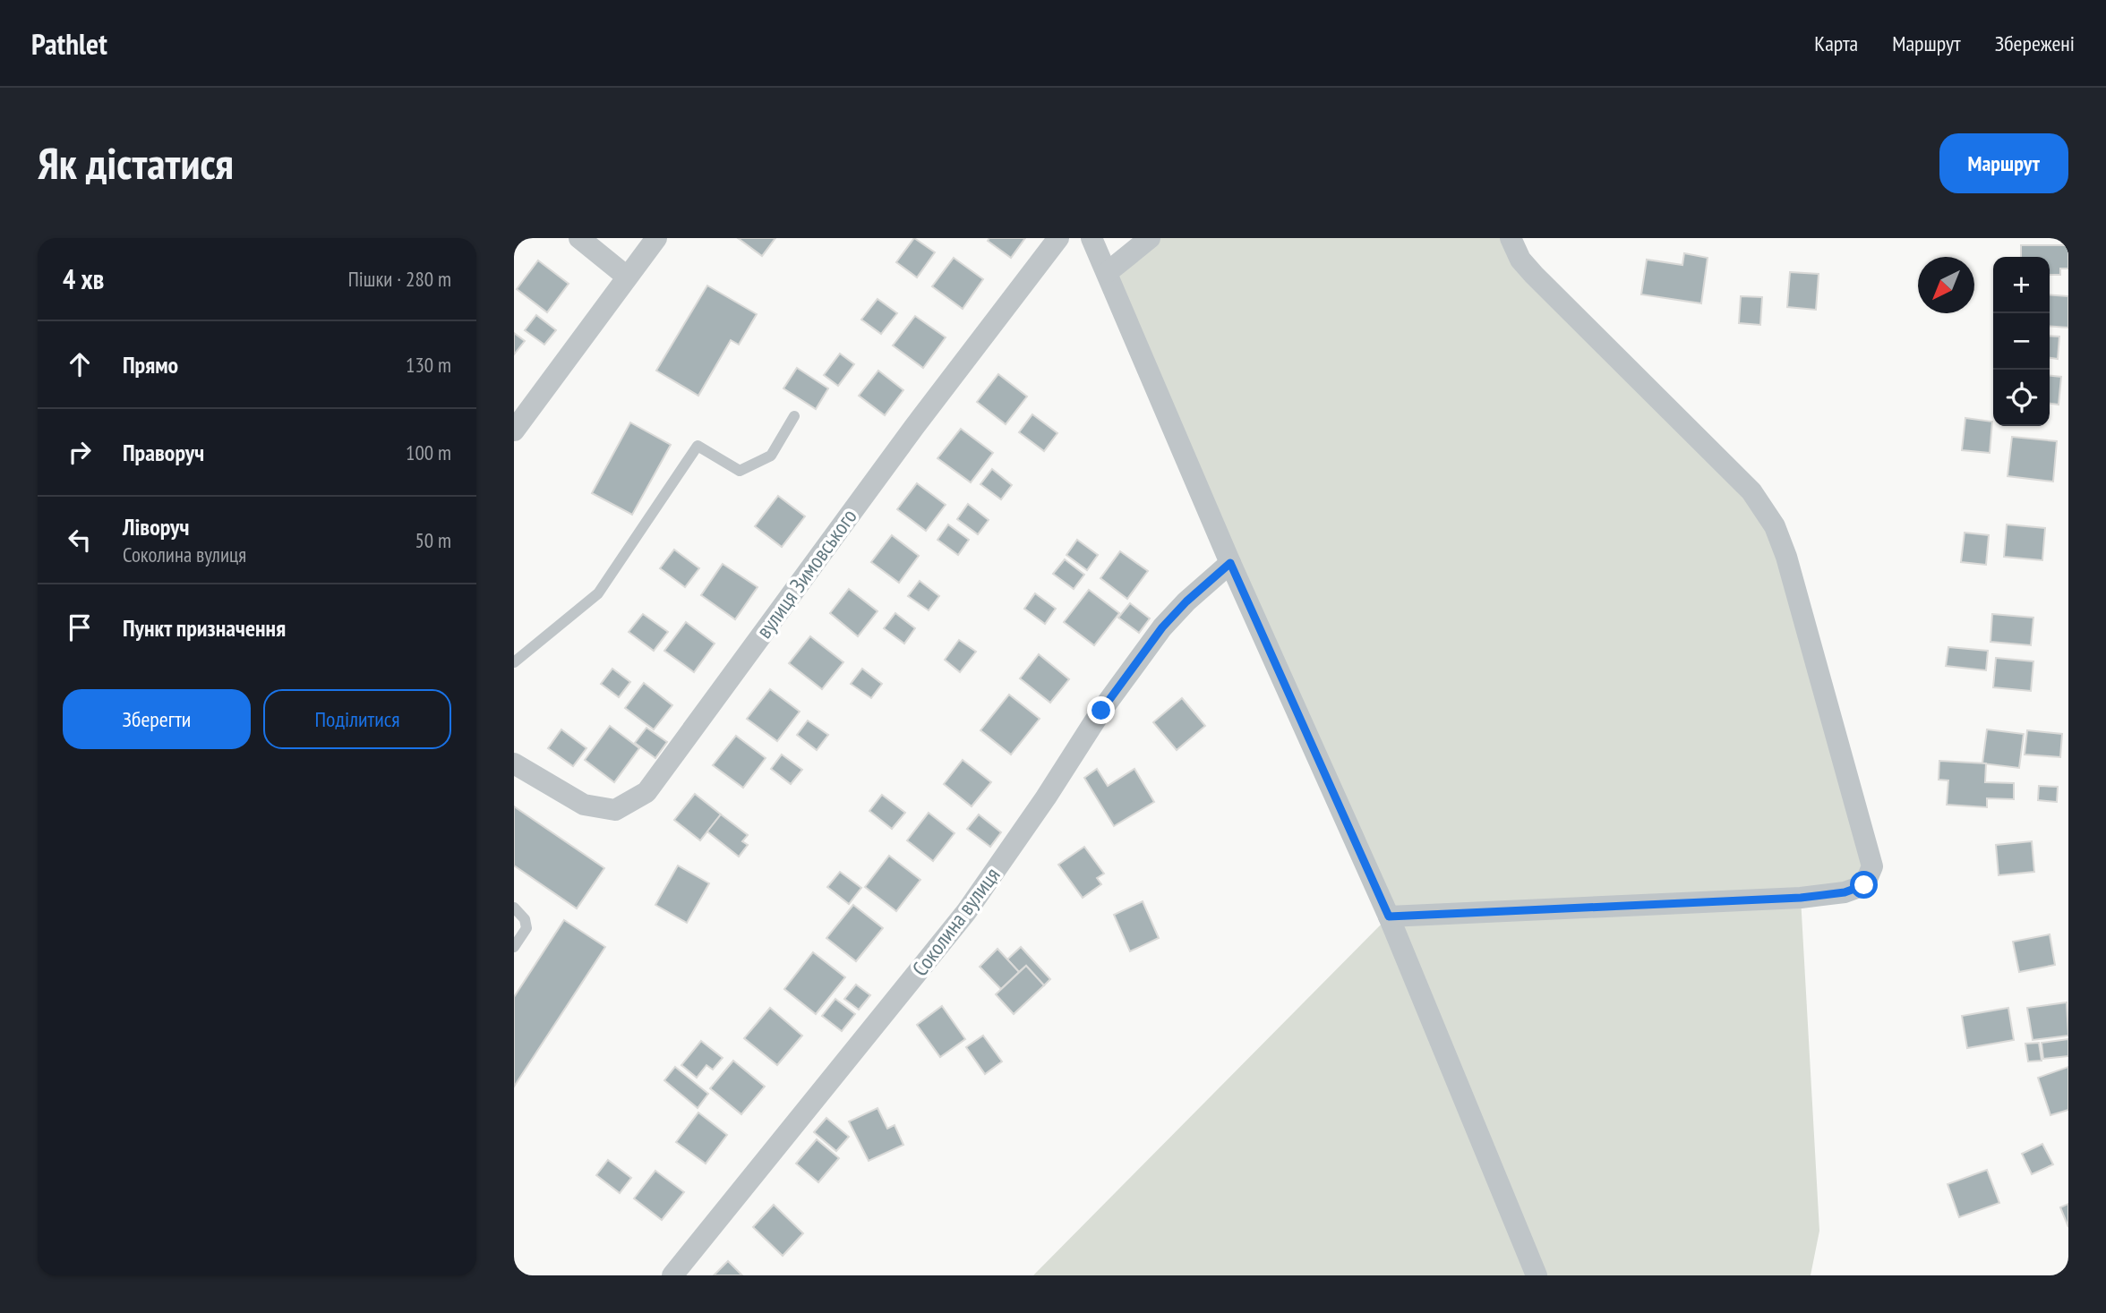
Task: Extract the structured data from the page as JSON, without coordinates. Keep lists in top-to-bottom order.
{
  "streets": {
    "street": ["вулиця Зимовського", "Соколина вулиця"]
  },
  "north": "bottom left",
  "page": {
    "header": "Pathlet",
    "nav": ["Карта", "Маршрут", "Збережені"],
    "buttons": [
      "Маршрут",
      ["Зберегти", "Поділитися"]
    ],
    "title": "Як дістатися",
    "heading": ["4 хв", "Пішки · 280 m"],
    "map_buttons": ["+", "−"],
    "list": [
      ["Прямо", "130 m"],
      ["Праворуч", "100 m"],
      ["Ліворуч", "Соколина вулиця", "50 m"],
      "Пункт призначення"
    ]
  }
}
